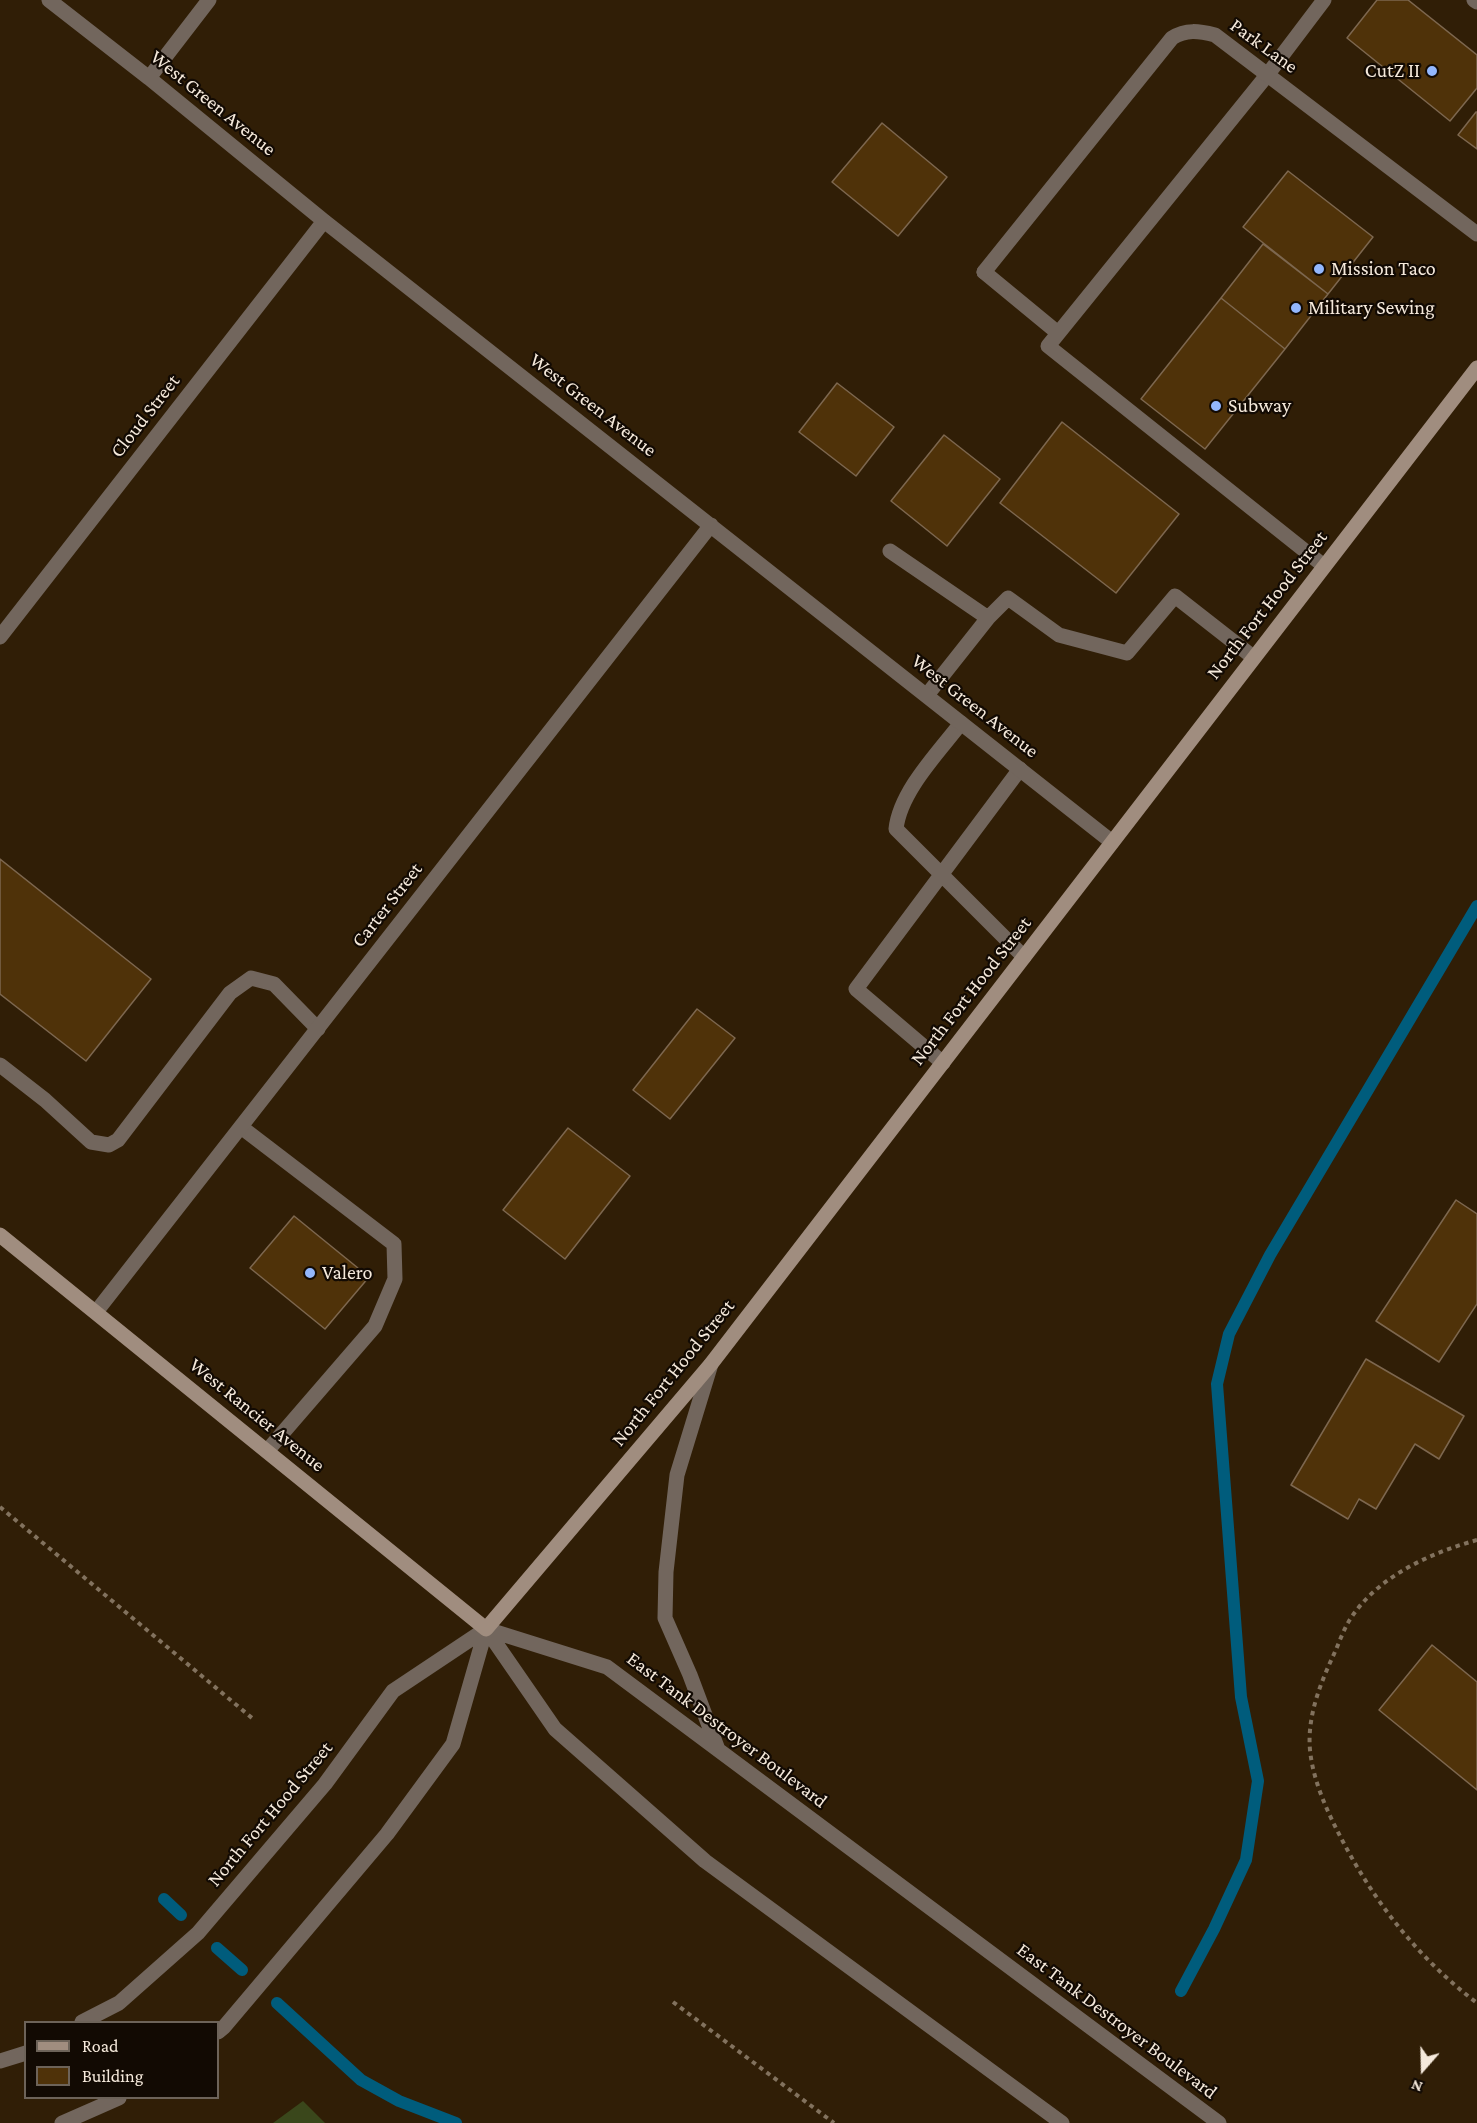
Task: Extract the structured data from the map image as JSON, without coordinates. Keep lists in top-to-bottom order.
{
  "streets": {
    "main road": ["North Fort Hood Street", "West Rancier Avenue"],
    "street": [
      "Park Lane",
      "West Green Avenue",
      "Cloud Street",
      "Carter Street",
      "East Tank Destroyer Boulevard"
    ]
  },
  "crossings": [
    ["West Green Avenue", "Cloud Street"],
    ["West Green Avenue", "North Fort Hood Street"],
    ["West Green Avenue", "Carter Street"],
    ["North Fort Hood Street", "West Rancier Avenue"],
    ["North Fort Hood Street", "East Tank Destroyer Boulevard"],
    ["Carter Street", "West Rancier Avenue"],
    ["West Rancier Avenue", "East Tank Destroyer Boulevard"]
  ],
  "places": [
    "CutZ II",
    "Mission Taco",
    "Military Sewing",
    "Subway",
    "Valero"
  ],
  "legend": ["Road", "Building"],
  "north": "bottom"
}
